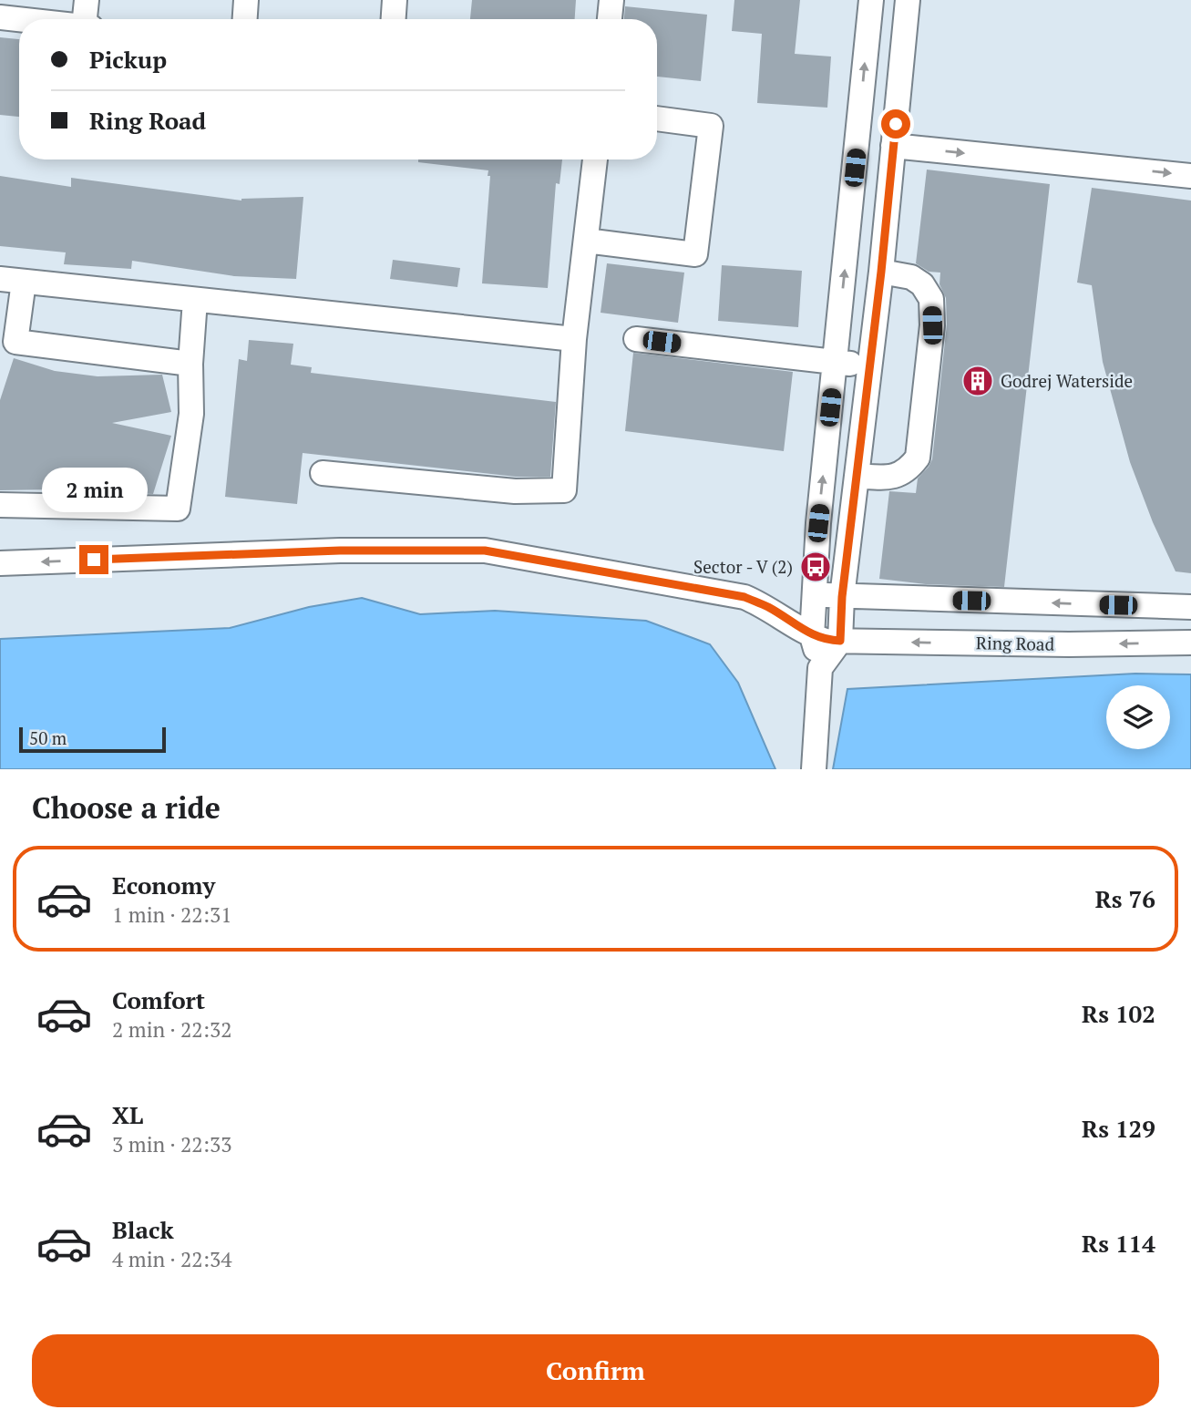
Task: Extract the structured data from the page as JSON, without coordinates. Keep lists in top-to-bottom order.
{
  "streets": {
    "street": ["Ring Road"]
  },
  "places": {
    "building": ["Godrej Waterside"],
    "bus stop": ["Sector - V (2)"]
  },
  "scale_bar": "50 m",
  "page": {
    "banner": ["Pickup", "Ring Road"],
    "bubble": "2 min",
    "scale": "50 m",
    "heading": "Choose a ride",
    "list": [
      {
        "name": "Economy",
        "note": "1 min · 22:31",
        "value": "Rs 76"
      },
      {
        "name": "Comfort",
        "note": "2 min · 22:32",
        "value": "Rs 102"
      },
      {
        "name": "XL",
        "note": "3 min · 22:33",
        "value": "Rs 129"
      },
      {
        "name": "Black",
        "note": "4 min · 22:34",
        "value": "Rs 114"
      }
    ],
    "buttons": "Confirm"
  }
}
